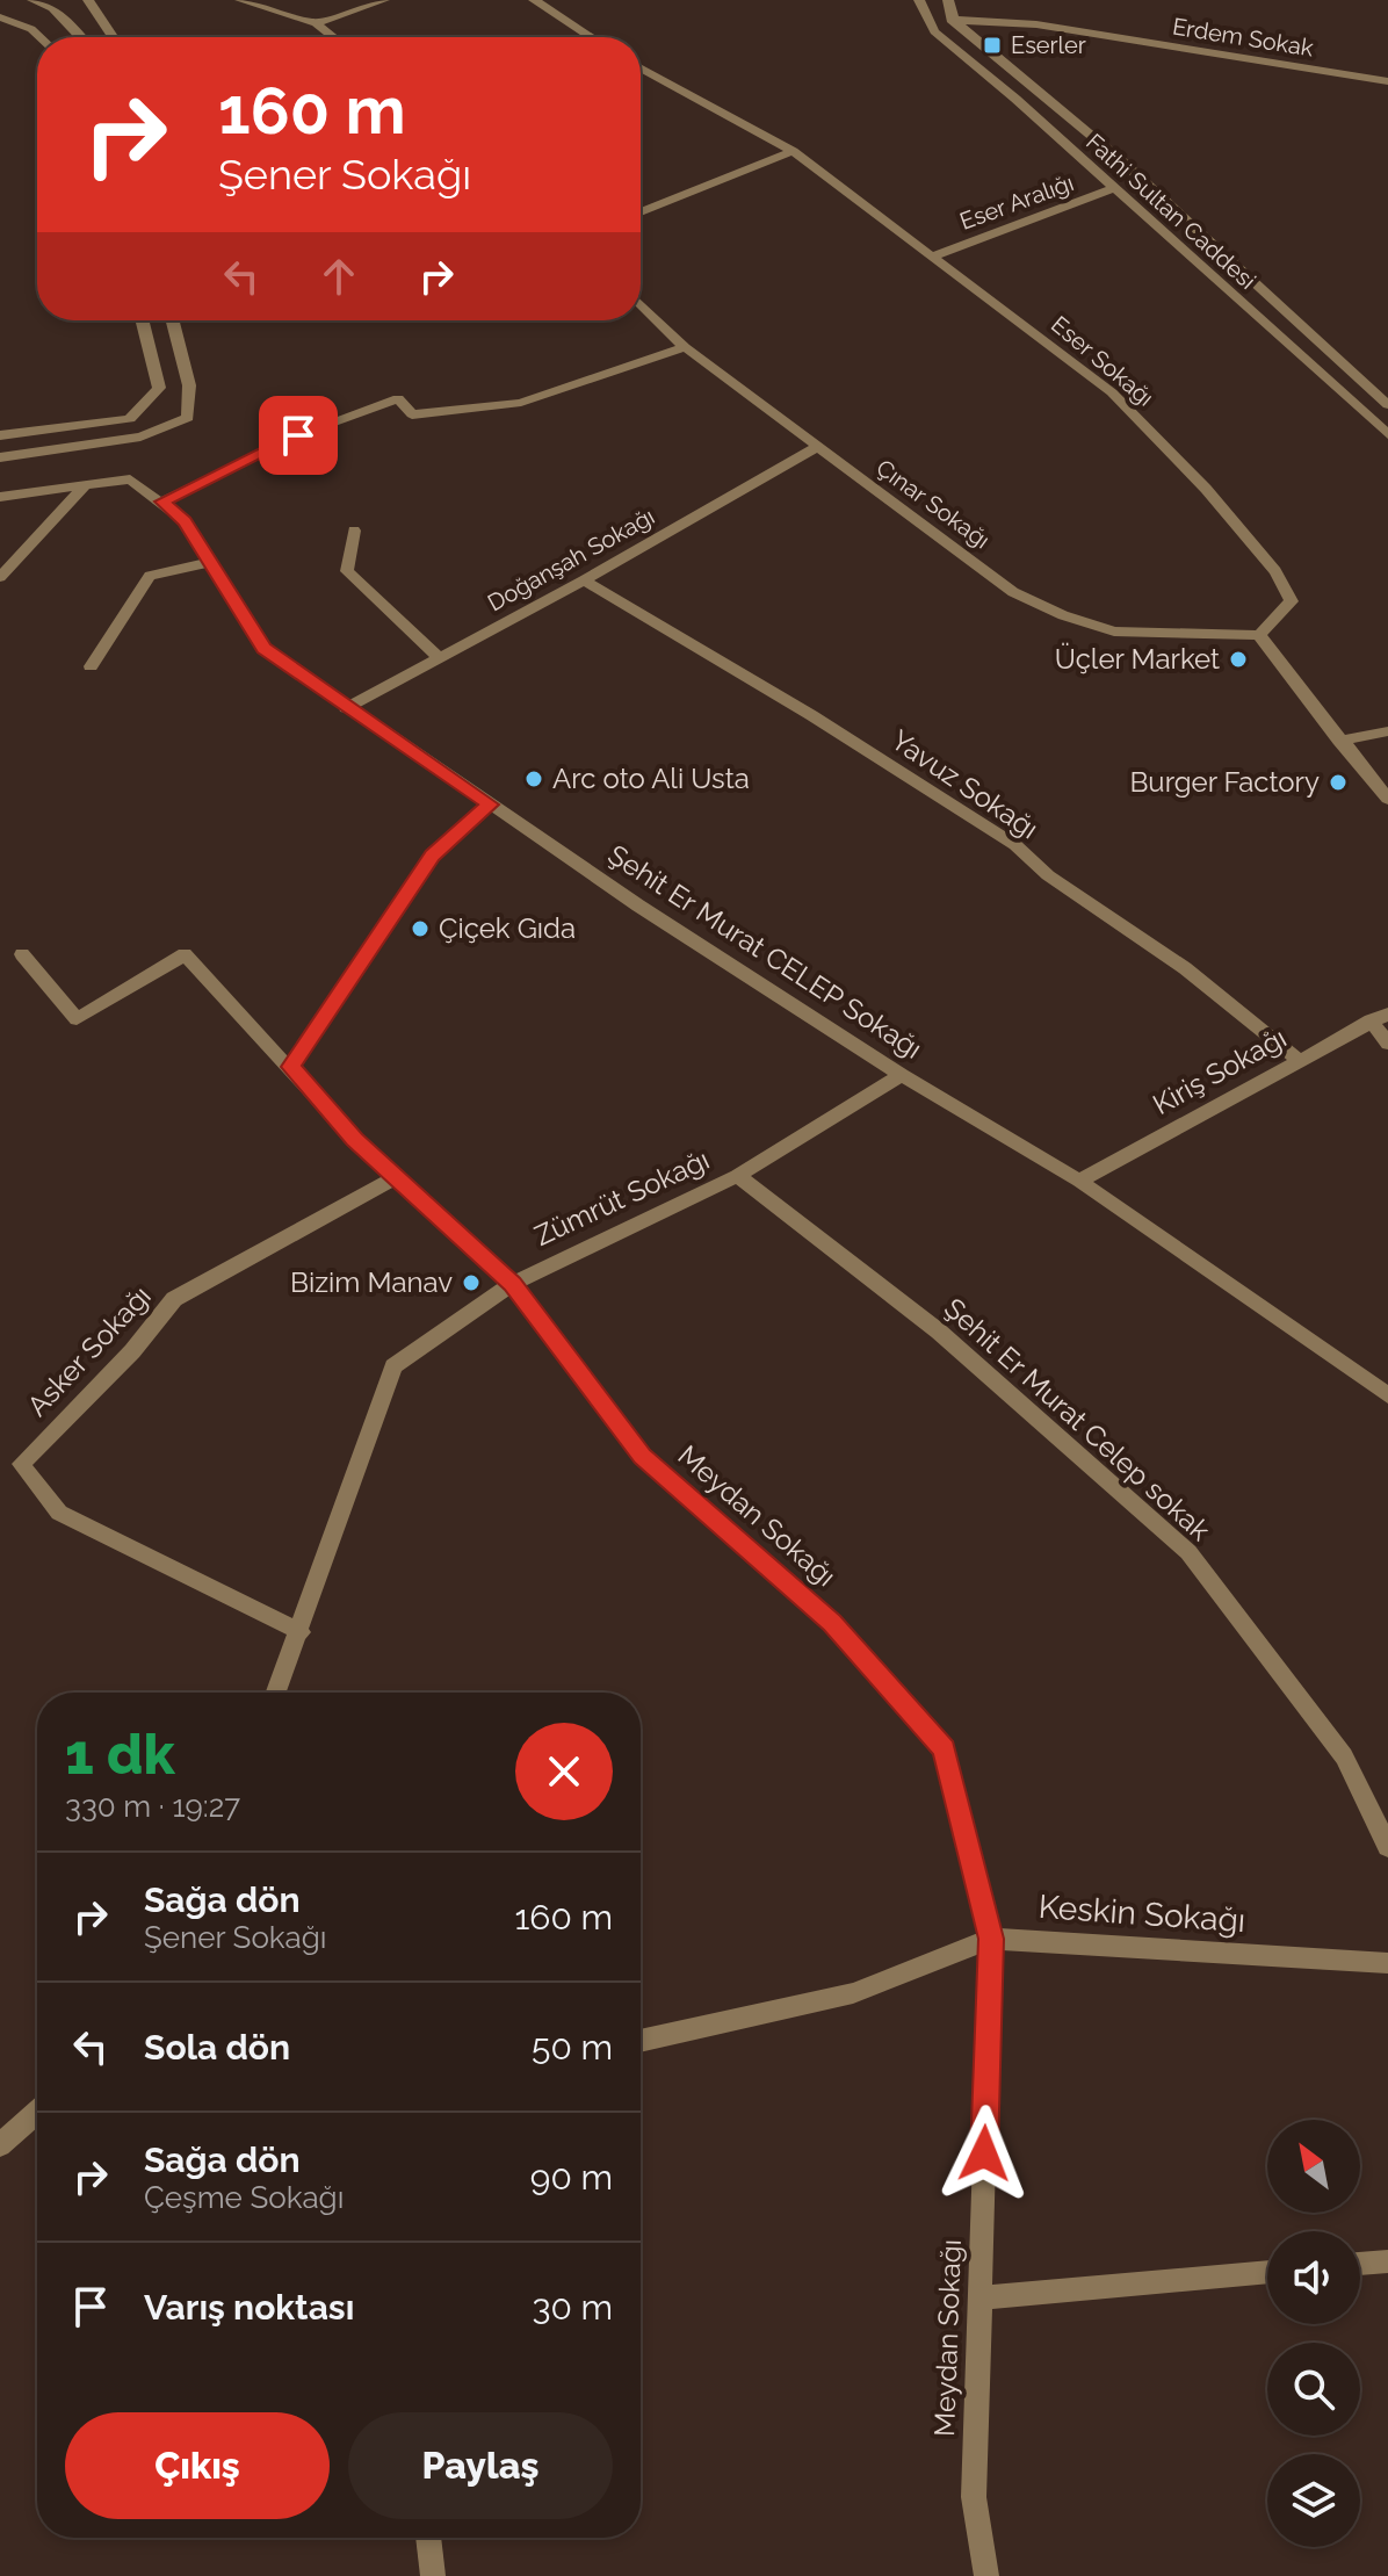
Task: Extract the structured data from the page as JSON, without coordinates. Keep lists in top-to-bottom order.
{
  "streets": {
    "street": [
      "Erdem Sokak",
      "Eser Aralığı",
      "Fathi Sultan Caddesi",
      "Eser Sokağı",
      "Çınar Sokağı",
      "Doğanşah Sokağı",
      "Yavuz Sokağı",
      "Şehit Er Murat CELEP Sokağı",
      "Kiriş Sokağı",
      "Zümrüt Sokağı",
      "Asker Sokağı",
      "Şehit Er Murat Celep sokak",
      "Meydan Sokağı",
      "Keskin Sokağı"
    ]
  },
  "crossings": [
    ["Erdem Sokak", "Fathi Sultan Caddesi"],
    ["Eser Aralığı", "Fathi Sultan Caddesi"],
    ["Eser Aralığı", "Eser Sokağı"],
    ["Eser Sokağı", "Çınar Sokağı"],
    ["Çınar Sokağı", "Doğanşah Sokağı"],
    ["Doğanşah Sokağı", "Yavuz Sokağı"],
    ["Doğanşah Sokağı", "Şehit Er Murat CELEP Sokağı"],
    ["Yavuz Sokağı", "Kiriş Sokağı"],
    ["Şehit Er Murat CELEP Sokağı", "Kiriş Sokağı"],
    ["Şehit Er Murat CELEP Sokağı", "Zümrüt Sokağı"],
    ["Zümrüt Sokağı", "Asker Sokağı"],
    ["Zümrüt Sokağı", "Şehit Er Murat Celep sokak"],
    ["Zümrüt Sokağı", "Meydan Sokağı"],
    ["Asker Sokağı", "Meydan Sokağı"],
    ["Meydan Sokağı", "Keskin Sokağı"]
  ],
  "places": {
    "transit": ["Eserler"],
    "other": [
      "Üçler Market",
      "Arc oto Ali Usta",
      "Burger Factory",
      "Çiçek Gıda",
      "Bizim Manav"
    ]
  },
  "north": "top left",
  "page": {
    "turn": ["160 m", "Şener Sokağı"],
    "heading": ["1 dk", "330 m · 19:27"],
    "list": [
      {
        "name": "Sağa dön",
        "note": "Şener Sokağı",
        "value": "160 m"
      },
      {
        "name": "Sola dön",
        "value": "50 m"
      },
      {
        "name": "Sağa dön",
        "note": "Çeşme Sokağı",
        "value": "90 m"
      },
      {
        "name": "Varış noktası",
        "value": "30 m"
      }
    ],
    "buttons": ["Çıkış", "Paylaş"]
  }
}
